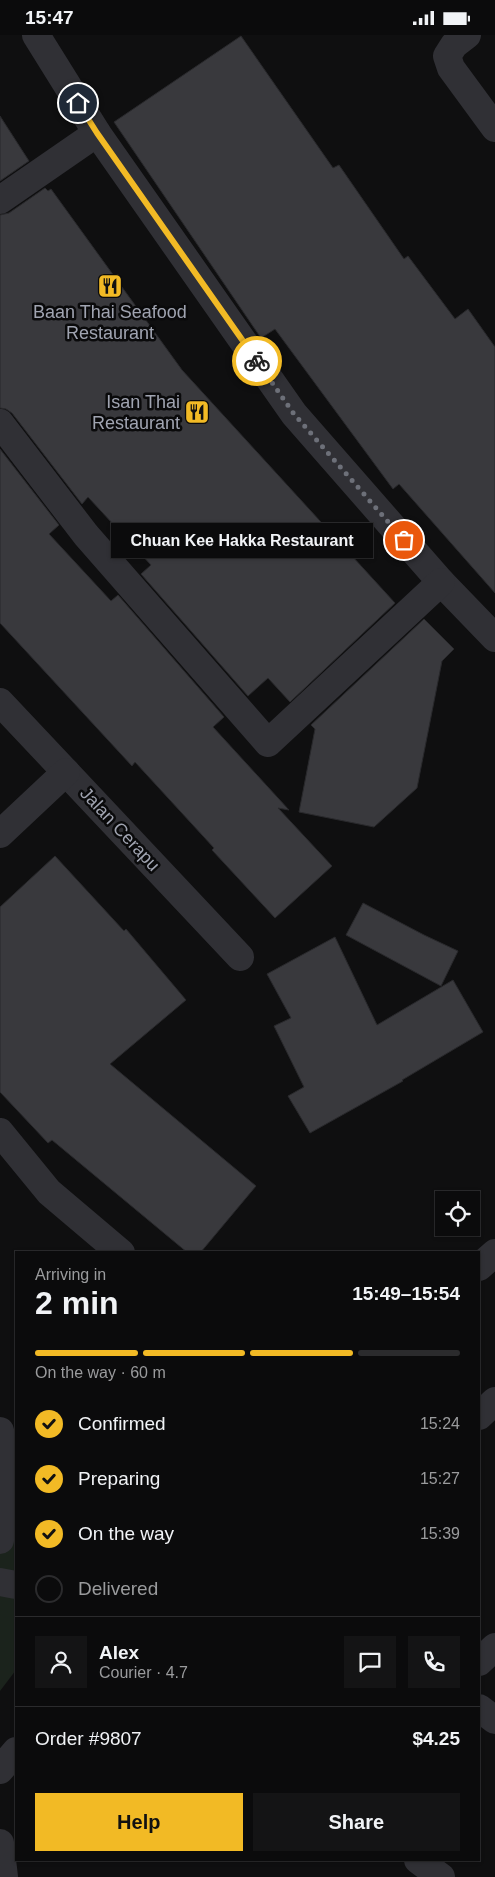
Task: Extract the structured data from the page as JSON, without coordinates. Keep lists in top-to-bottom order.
{
  "streets": {
    "street": ["Jalan Cerapu"]
  },
  "places": {
    "restaurant": ["Baan Thai Seafood Restaurant", "Isan Thai Restaurant"],
    "other": ["Chuan Kee Hakka Restaurant"]
  },
  "page": {
    "status": "15:47",
    "bubble": "Chuan Kee Hakka Restaurant",
    "heading": ["2 min", "Arriving in", "15:49–15:54"],
    "panel": [
      "Alex",
      "Courier · 4.7",
      "Order #9807",
      "$4.25"
    ],
    "bar": "On the way · 60 m",
    "list": [
      ["Confirmed", "15:24"],
      ["Preparing", "15:27"],
      ["On the way", "15:39"],
      "Delivered"
    ],
    "buttons": ["Help", "Share"]
  }
}
